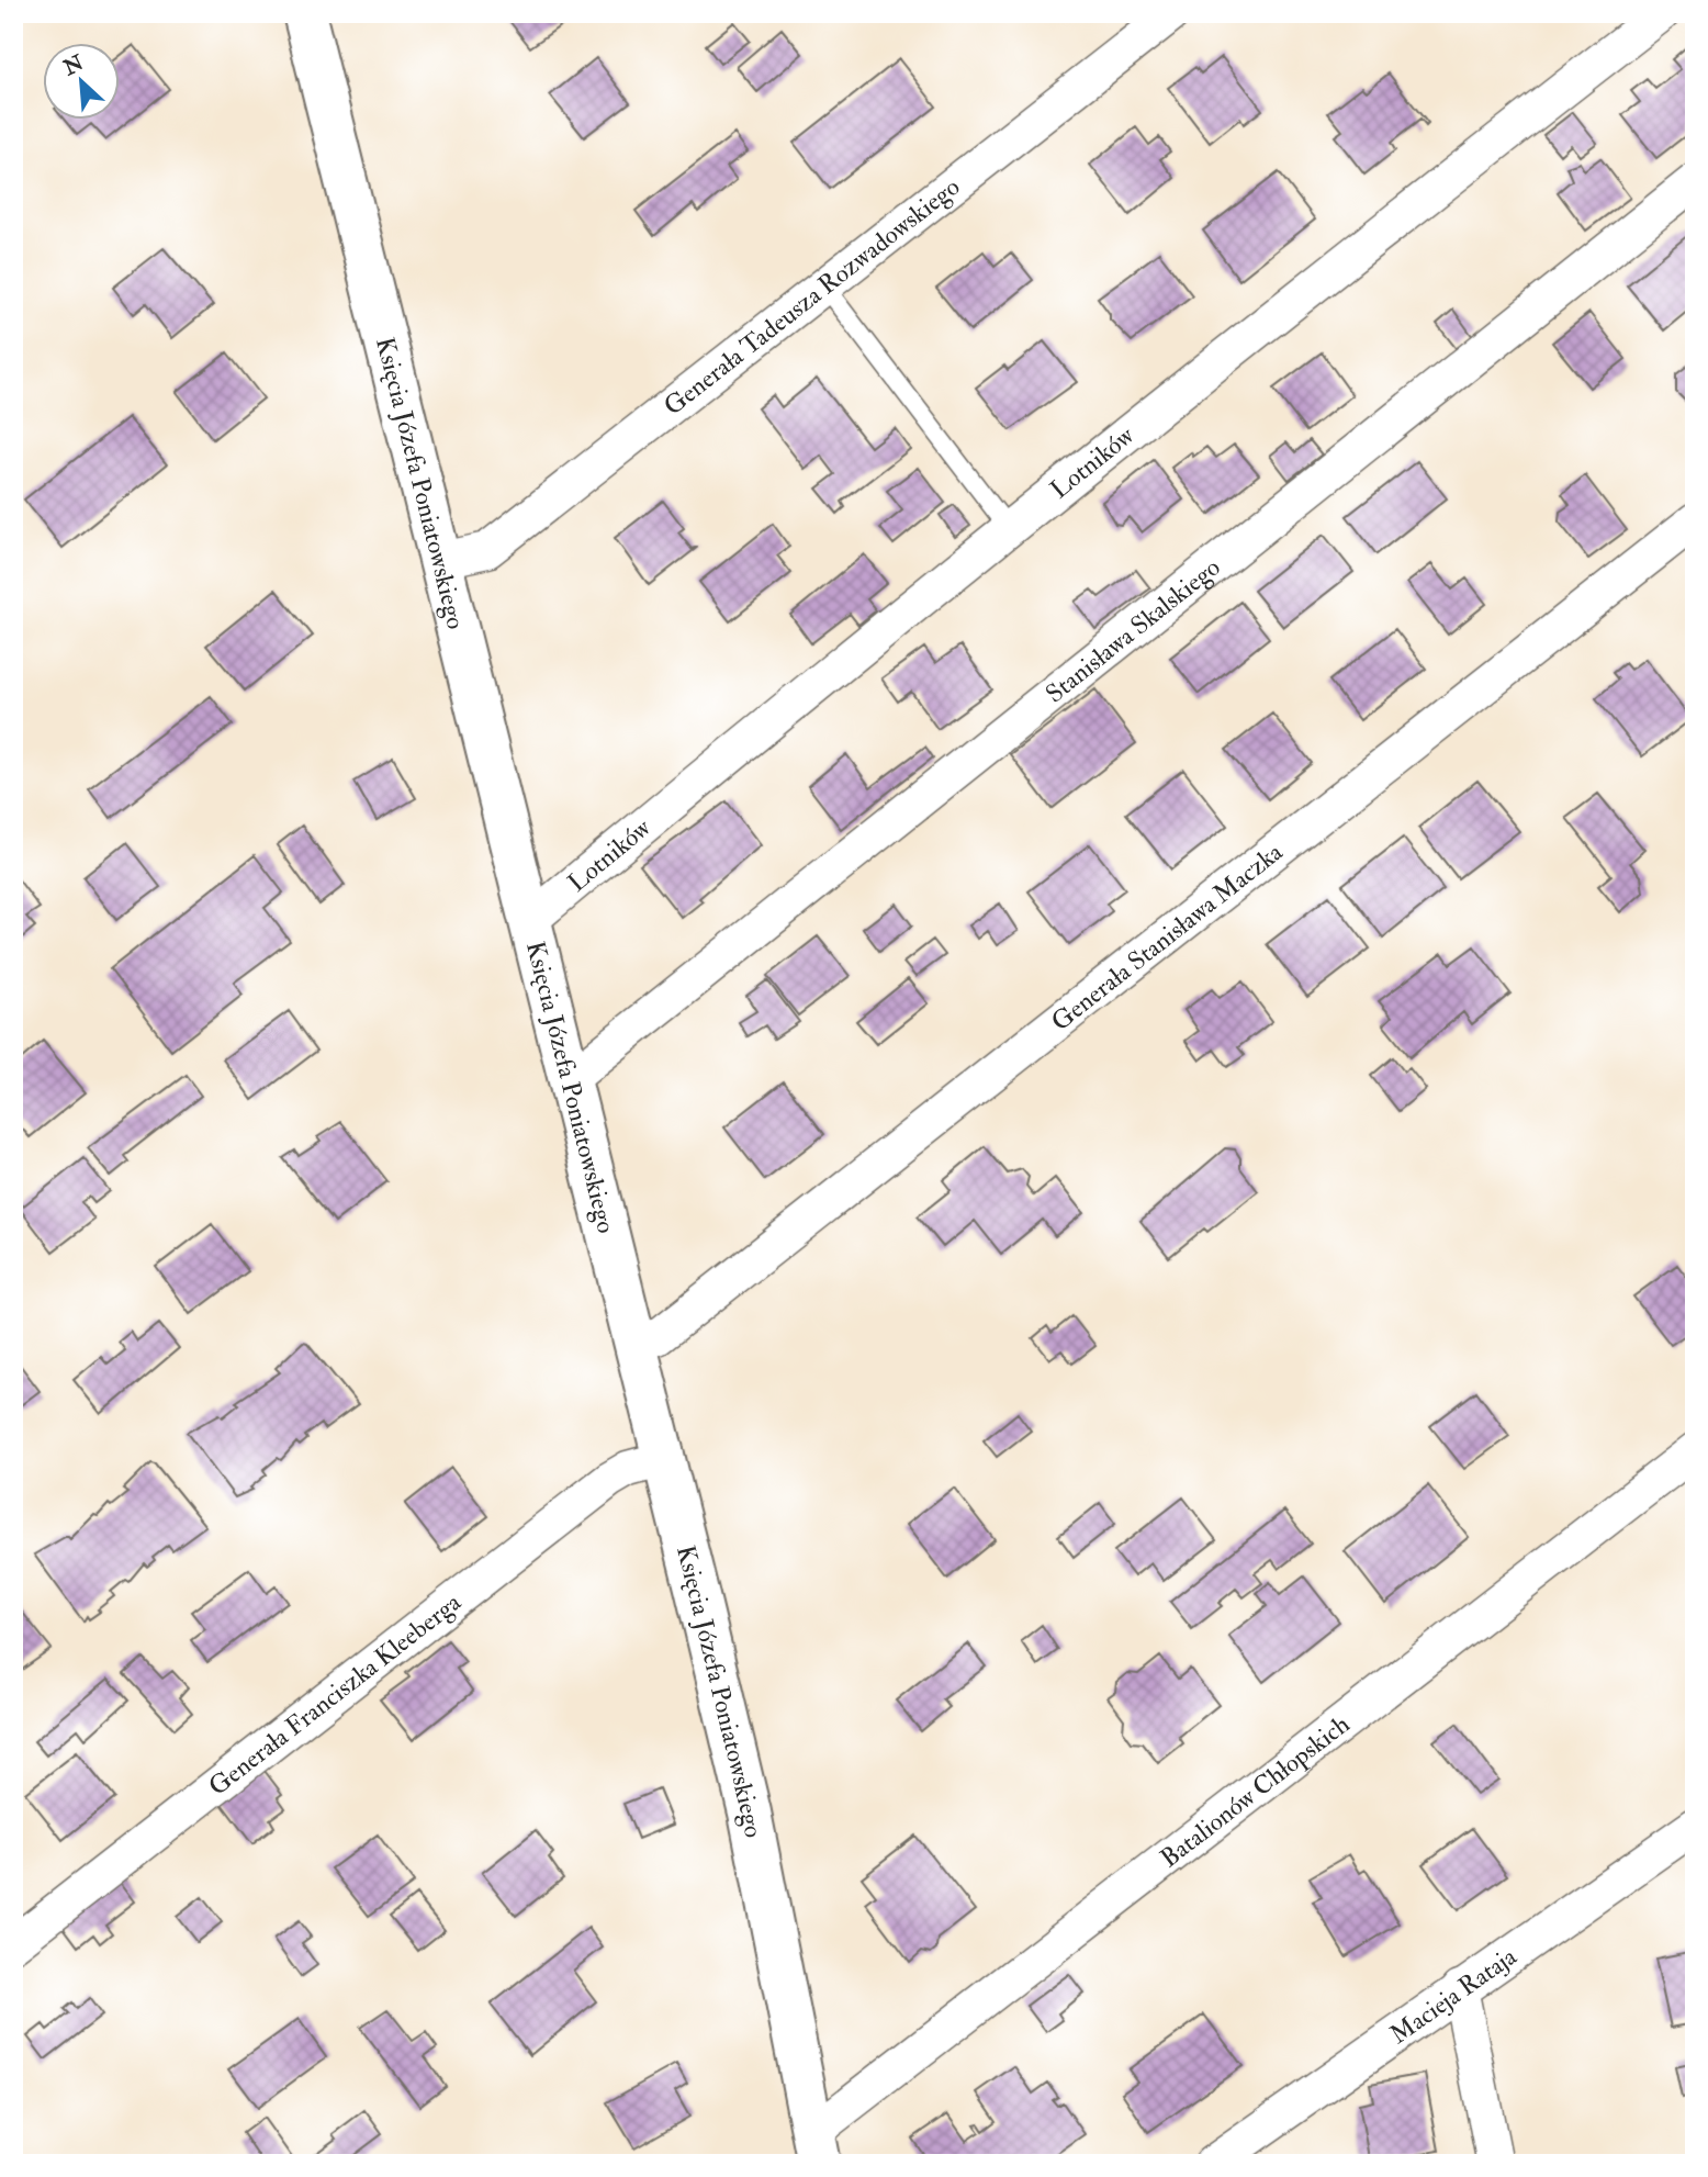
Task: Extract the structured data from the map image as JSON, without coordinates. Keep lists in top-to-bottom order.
{
  "streets": {
    "street": [
      "Generała Tadeusza Rozwadowskiego",
      "Lotników",
      "Księcia Józefa Poniatowskiego",
      "Stanisława Skalskiego",
      "Generała Stanisława Maczka",
      "Generała Franciszka Kleeberga",
      "Batalionów Chłopskich",
      "Macieja Rataja"
    ]
  },
  "crossings": [
    ["Generała Tadeusza Rozwadowskiego", "Księcia Józefa Poniatowskiego"],
    ["Lotników", "Księcia Józefa Poniatowskiego"],
    ["Księcia Józefa Poniatowskiego", "Stanisława Skalskiego"],
    ["Księcia Józefa Poniatowskiego", "Generała Stanisława Maczka"],
    ["Księcia Józefa Poniatowskiego", "Generała Franciszka Kleeberga"],
    ["Księcia Józefa Poniatowskiego", "Batalionów Chłopskich"]
  ],
  "north": "top left"
}
